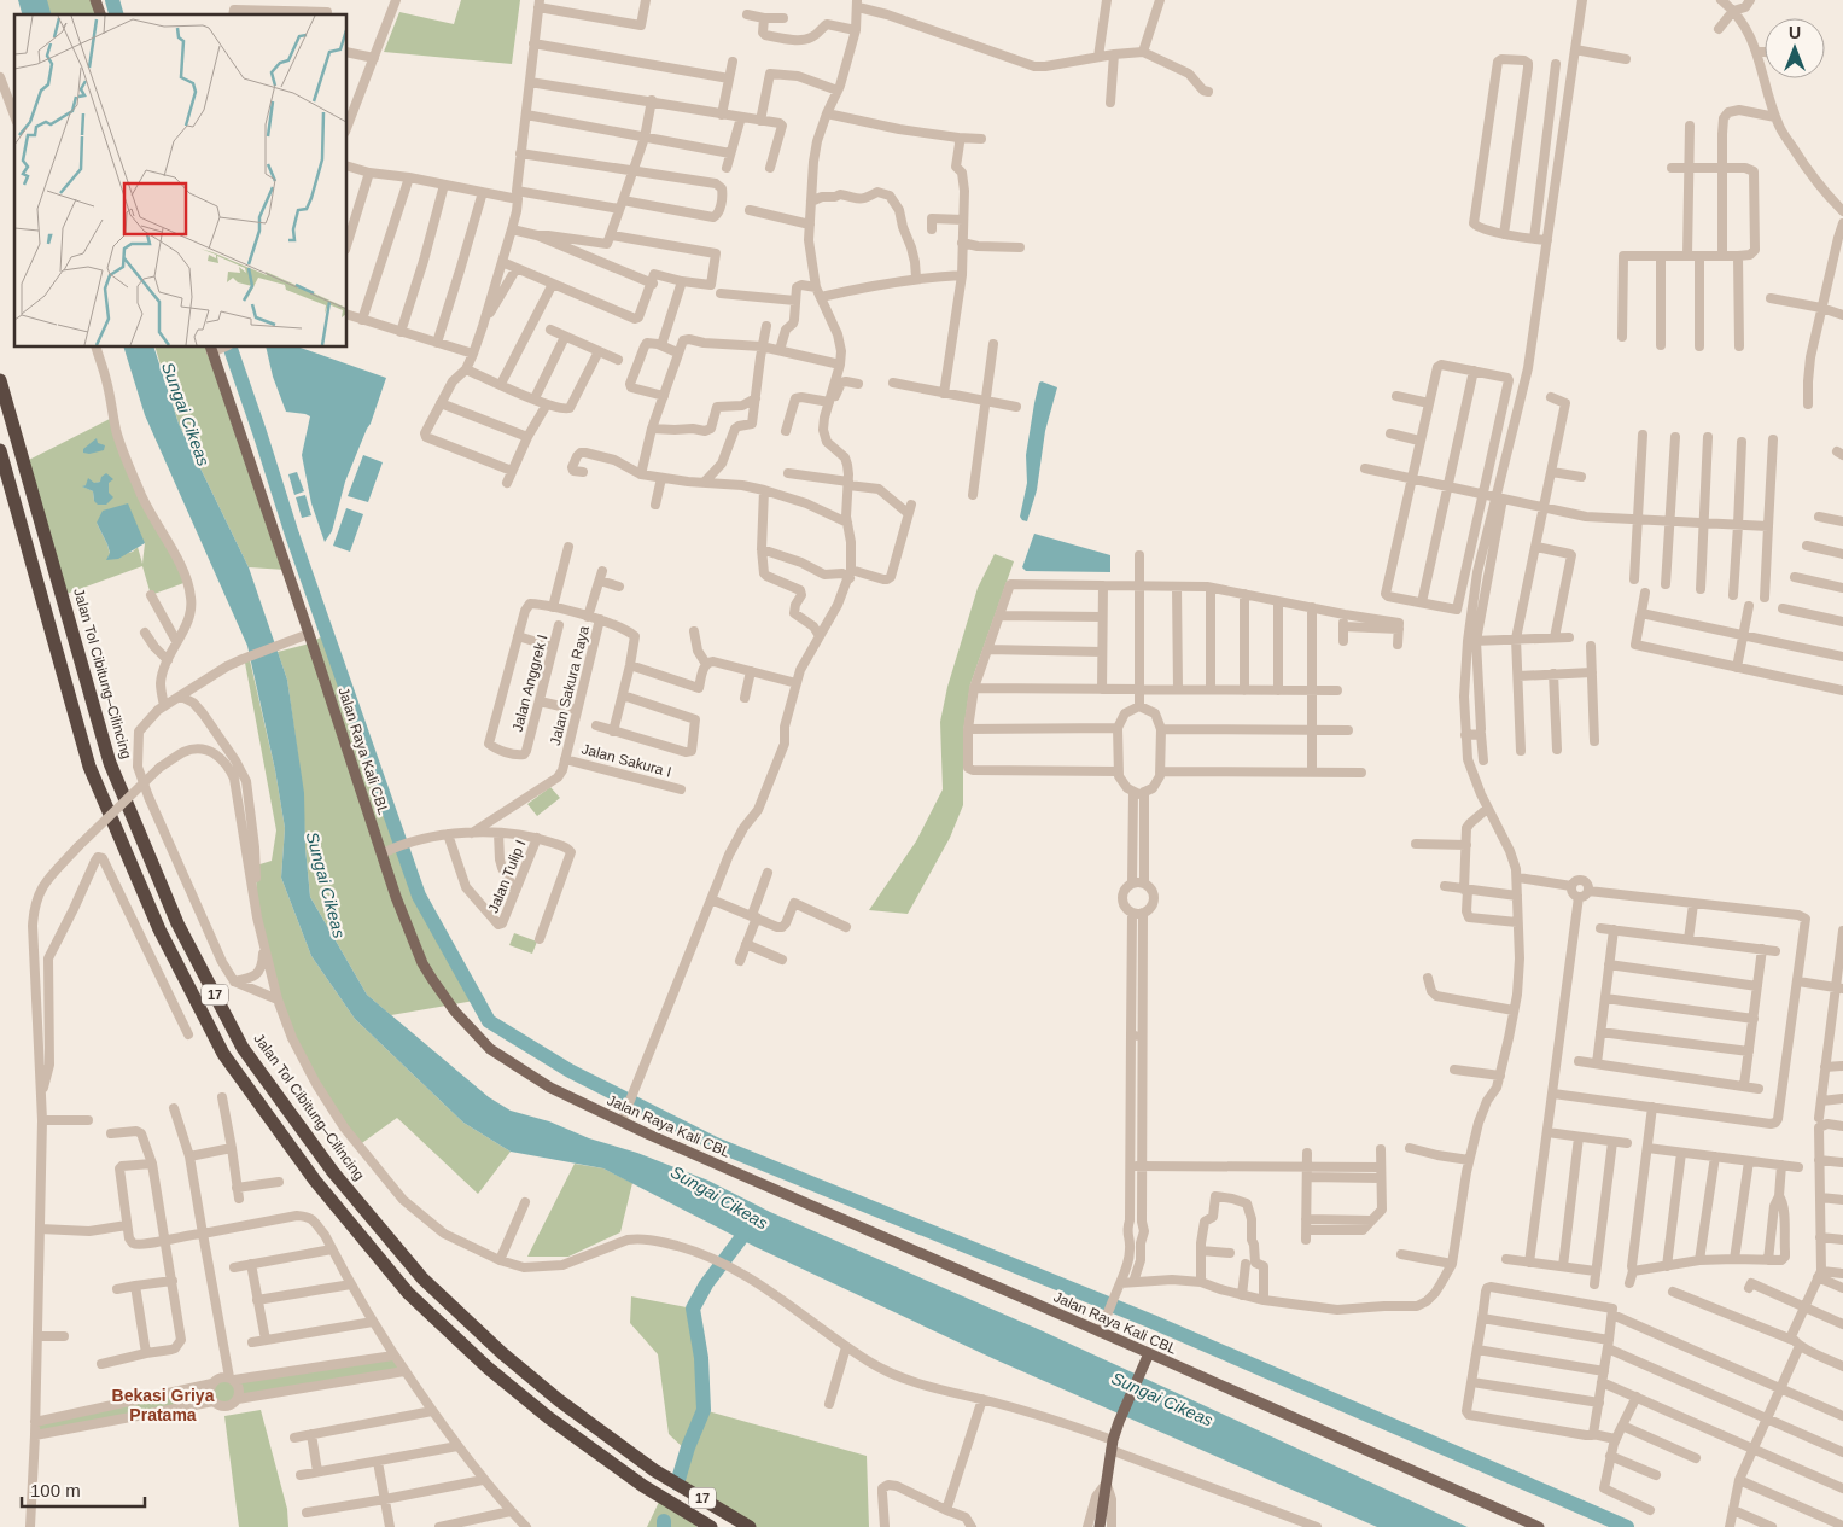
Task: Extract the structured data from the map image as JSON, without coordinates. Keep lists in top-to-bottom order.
{
  "streets": {
    "highway": ["Jalan Tol Cibitung–Cilincing", "17"],
    "main road": ["Jalan Raya Kali CBL"],
    "street": [
      "Jalan Anggrek I",
      "Jalan Sakura Raya",
      "Jalan Sakura I",
      "Jalan Tulip I"
    ]
  },
  "crossings": [
    ["Jalan Sakura Raya", "Jalan Sakura I"]
  ],
  "districts": ["Bekasi Griya Pratama"],
  "water": ["Sungai Cikeas"],
  "scale_bar": "100 m",
  "north": "top"
}
